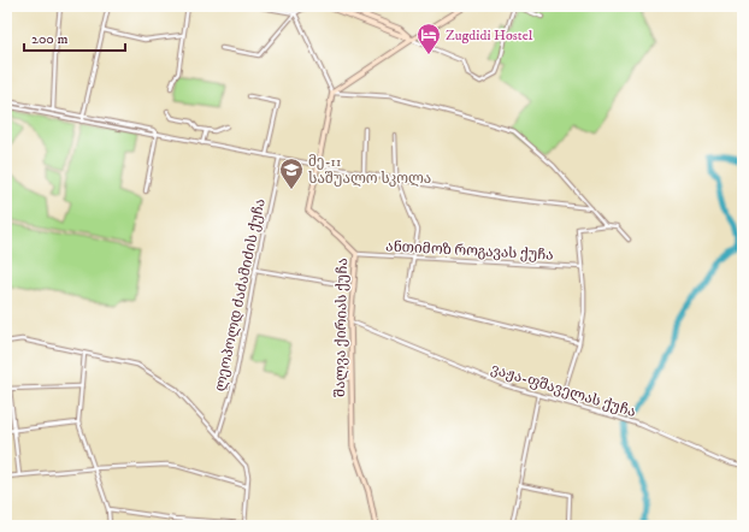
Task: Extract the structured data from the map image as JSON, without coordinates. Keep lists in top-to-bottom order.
{
  "streets": {
    "street": [
      "ანთიმოზ როგავას ქუჩა",
      "ლეოპოლდ ძაძამიძის ქუჩა",
      "შალვა ქირიას ქუჩა",
      "ვაჟა-ფშაველას ქუჩა"
    ]
  },
  "crossings": [
    ["ანთიმოზ როგავას ქუჩა", "შალვა ქირიას ქუჩა"],
    ["შალვა ქირიას ქუჩა", "ვაჟა-ფშაველას ქუჩა"]
  ],
  "places": {
    "hotel": ["Zugdidi Hostel"],
    "school or university": ["მე-11 საშუალო სკოლა"]
  },
  "scale_bar": "200 m"
}
